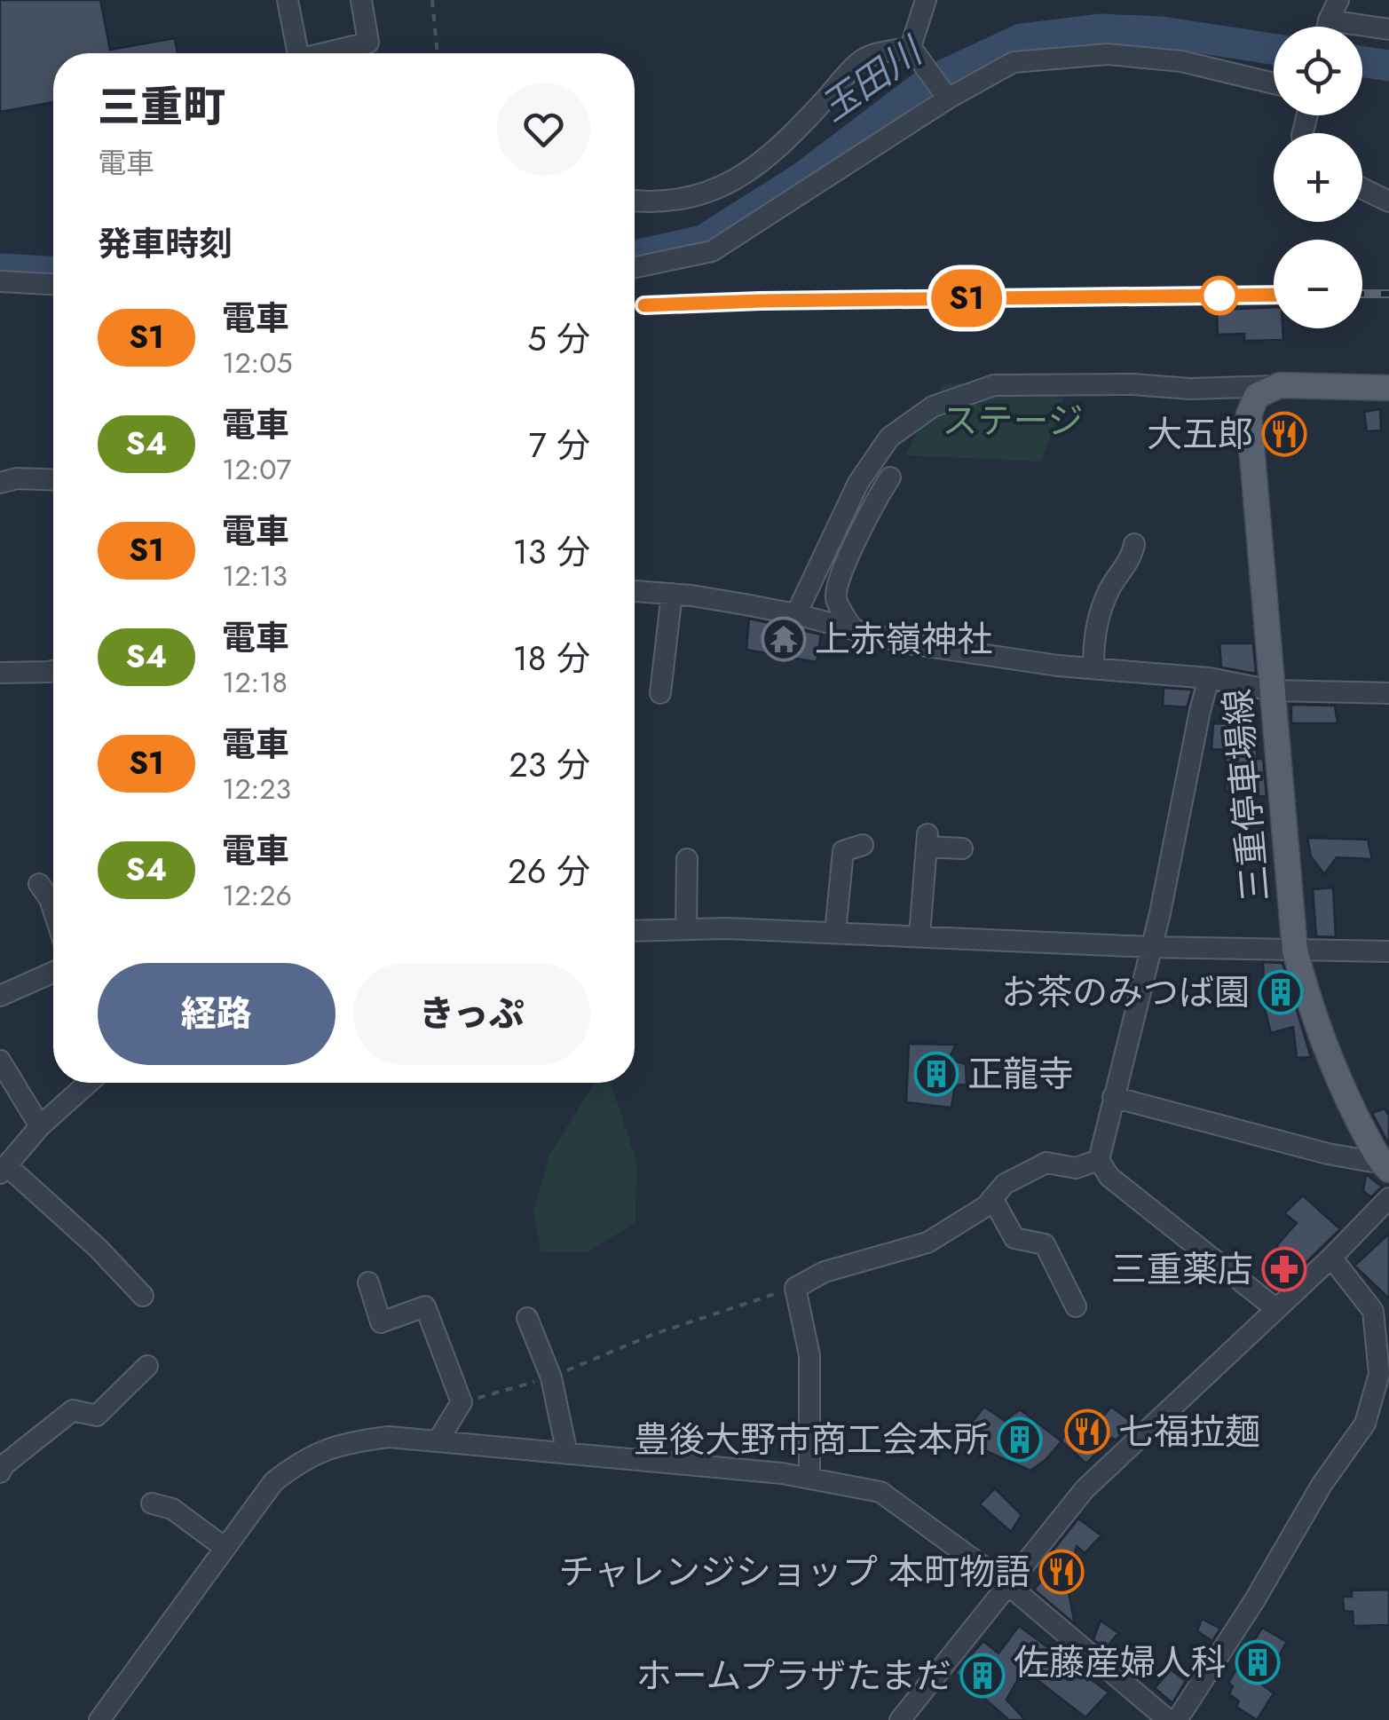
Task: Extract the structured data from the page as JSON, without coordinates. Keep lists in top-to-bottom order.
{
  "streets": {
    "main road": ["三重停車場線"]
  },
  "water": ["玉田川"],
  "parks": ["ステージ"],
  "places": {
    "restaurant": ["大五郎", "七福拉麺", "チャレンジショップ 本町物語"],
    "temple": ["上赤嶺神社"],
    "building": [
      "お茶のみつば園",
      "正龍寺",
      "豊後大野市商工会本所",
      "佐藤産婦人科",
      "ホームプラザたまだ"
    ],
    "pharmacy": ["三重薬店"]
  },
  "page": {
    "on_map": "S1",
    "map_buttons": ["+", "−"],
    "heading": [
      ["三重町", "電車"],
      "発車時刻"
    ],
    "list": [
      {
        "mark": "S1",
        "name": "電車",
        "note": "12:05",
        "value": "5 分"
      },
      {
        "mark": "S4",
        "name": "電車",
        "note": "12:07",
        "value": "7 分"
      },
      {
        "mark": "S1",
        "name": "電車",
        "note": "12:13",
        "value": "13 分"
      },
      {
        "mark": "S4",
        "name": "電車",
        "note": "12:18",
        "value": "18 分"
      },
      {
        "mark": "S1",
        "name": "電車",
        "note": "12:23",
        "value": "23 分"
      },
      {
        "mark": "S4",
        "name": "電車",
        "note": "12:26",
        "value": "26 分"
      }
    ],
    "buttons": ["経路", "きっぷ"]
  }
}
